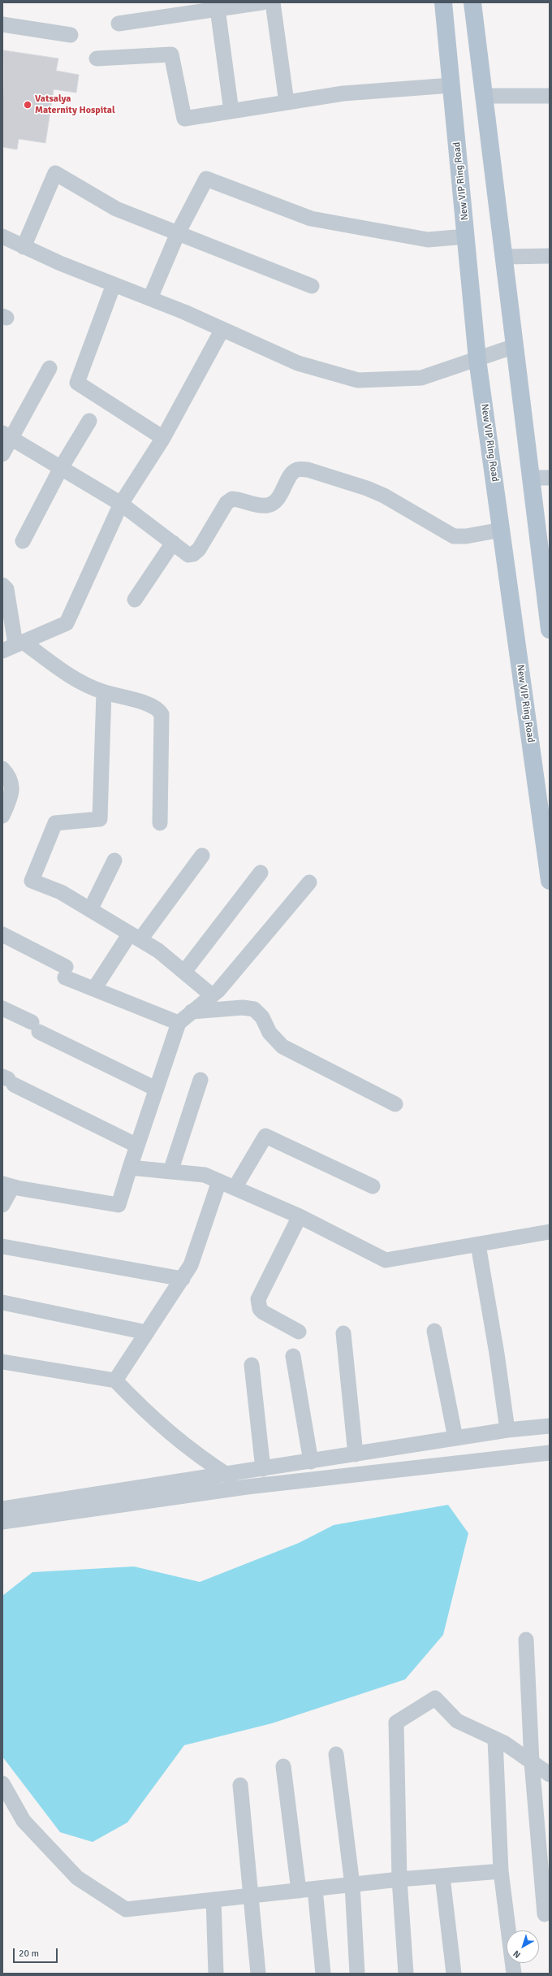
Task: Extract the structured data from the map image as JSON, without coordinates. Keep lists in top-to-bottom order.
{
  "streets": {
    "main road": ["New VIP Ring Road"]
  },
  "places": ["Vatsalya Maternity Hospital"],
  "scale_bar": "20 m",
  "north": "bottom left"
}
